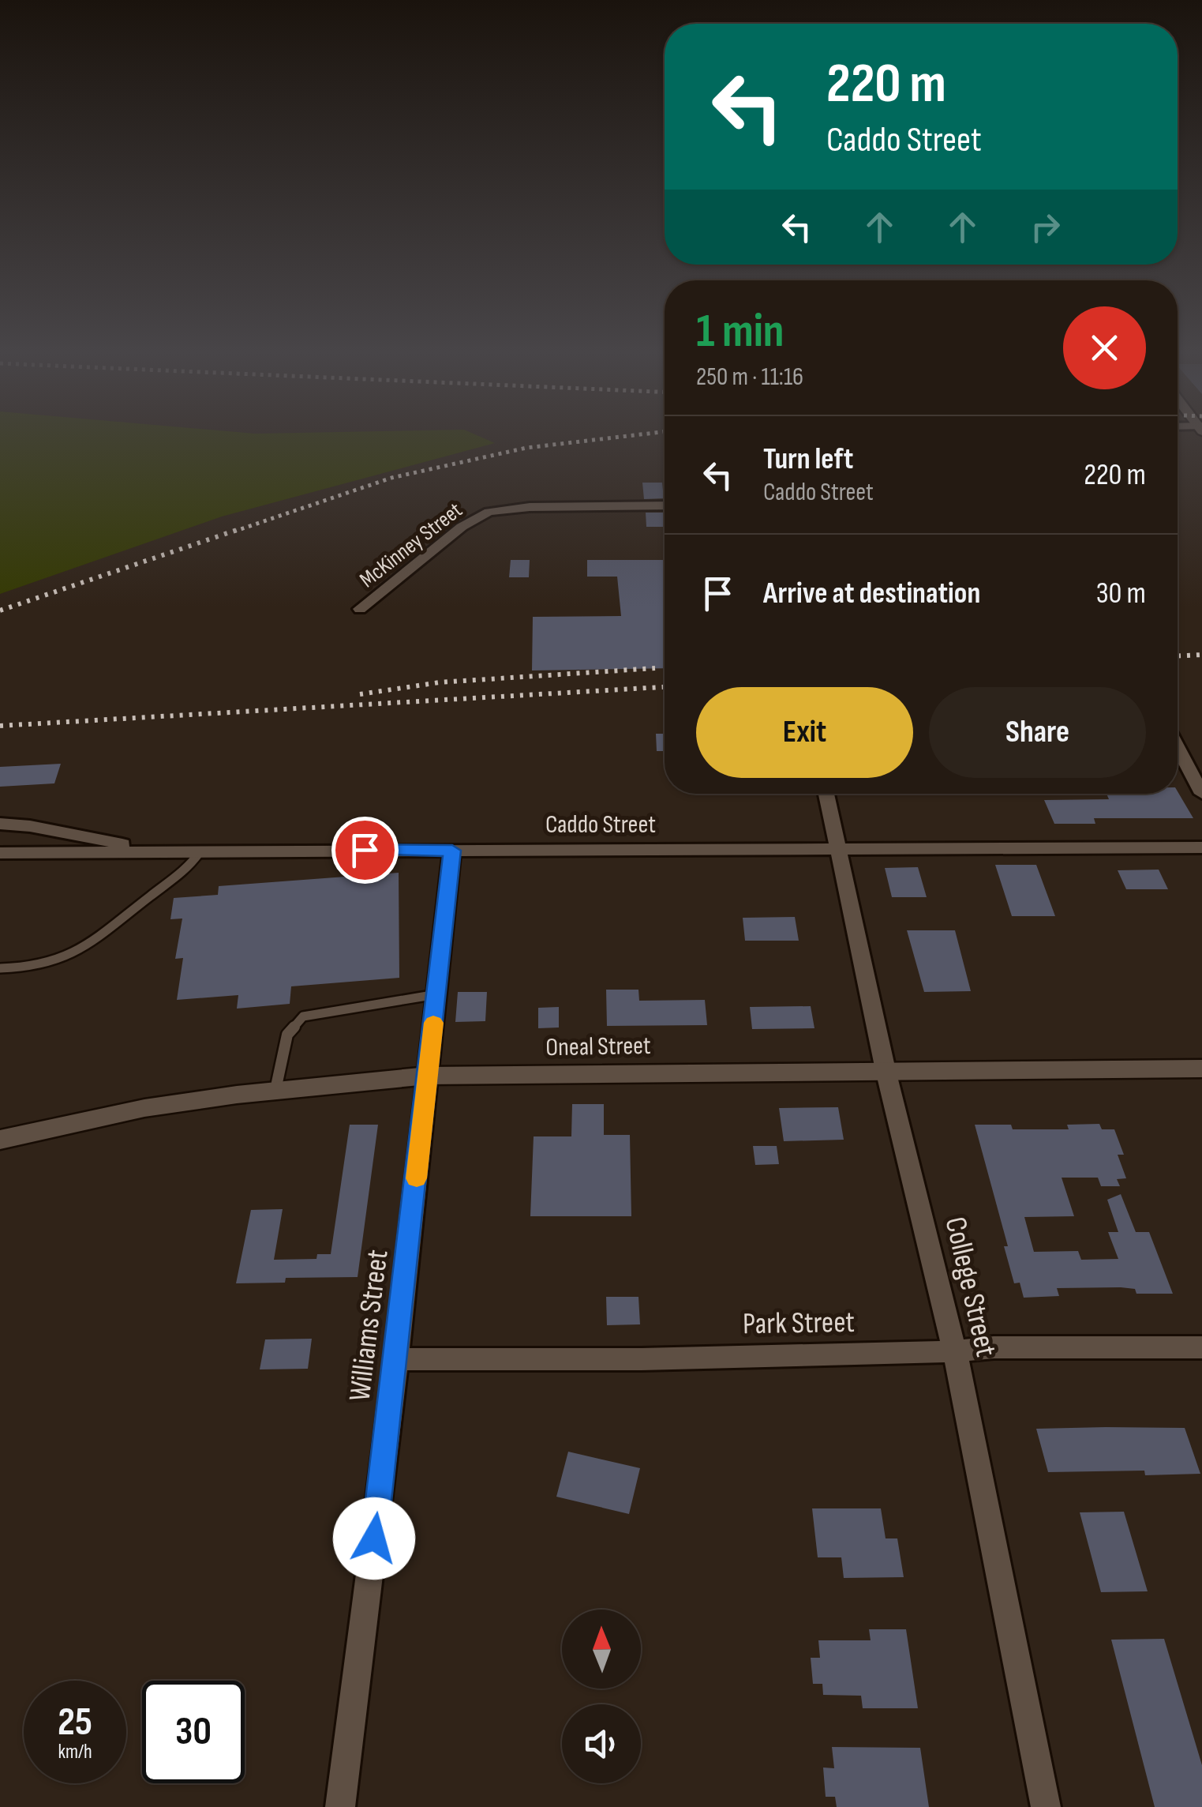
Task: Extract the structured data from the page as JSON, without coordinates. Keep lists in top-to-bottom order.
{
  "streets": {
    "street": [
      "McKinney Street",
      "Caddo Street",
      "Oneal Street",
      "College Street",
      "Park Street",
      "Williams Street"
    ]
  },
  "crossings": [
    ["Caddo Street", "College Street"],
    ["Caddo Street", "Williams Street"],
    ["Oneal Street", "College Street"],
    ["Oneal Street", "Williams Street"],
    ["College Street", "Park Street"],
    ["Park Street", "Williams Street"]
  ],
  "north": "top",
  "page": {
    "turn": ["220 m", "Caddo Street"],
    "heading": ["1 min", "250 m · 11:16"],
    "list": [
      {
        "name": "Turn left",
        "note": "Caddo Street",
        "value": "220 m"
      },
      {
        "name": "Arrive at destination",
        "value": "30 m"
      }
    ],
    "buttons": ["Exit", "Share"],
    "speed": "25 km/h",
    "limit": "30"
  }
}
